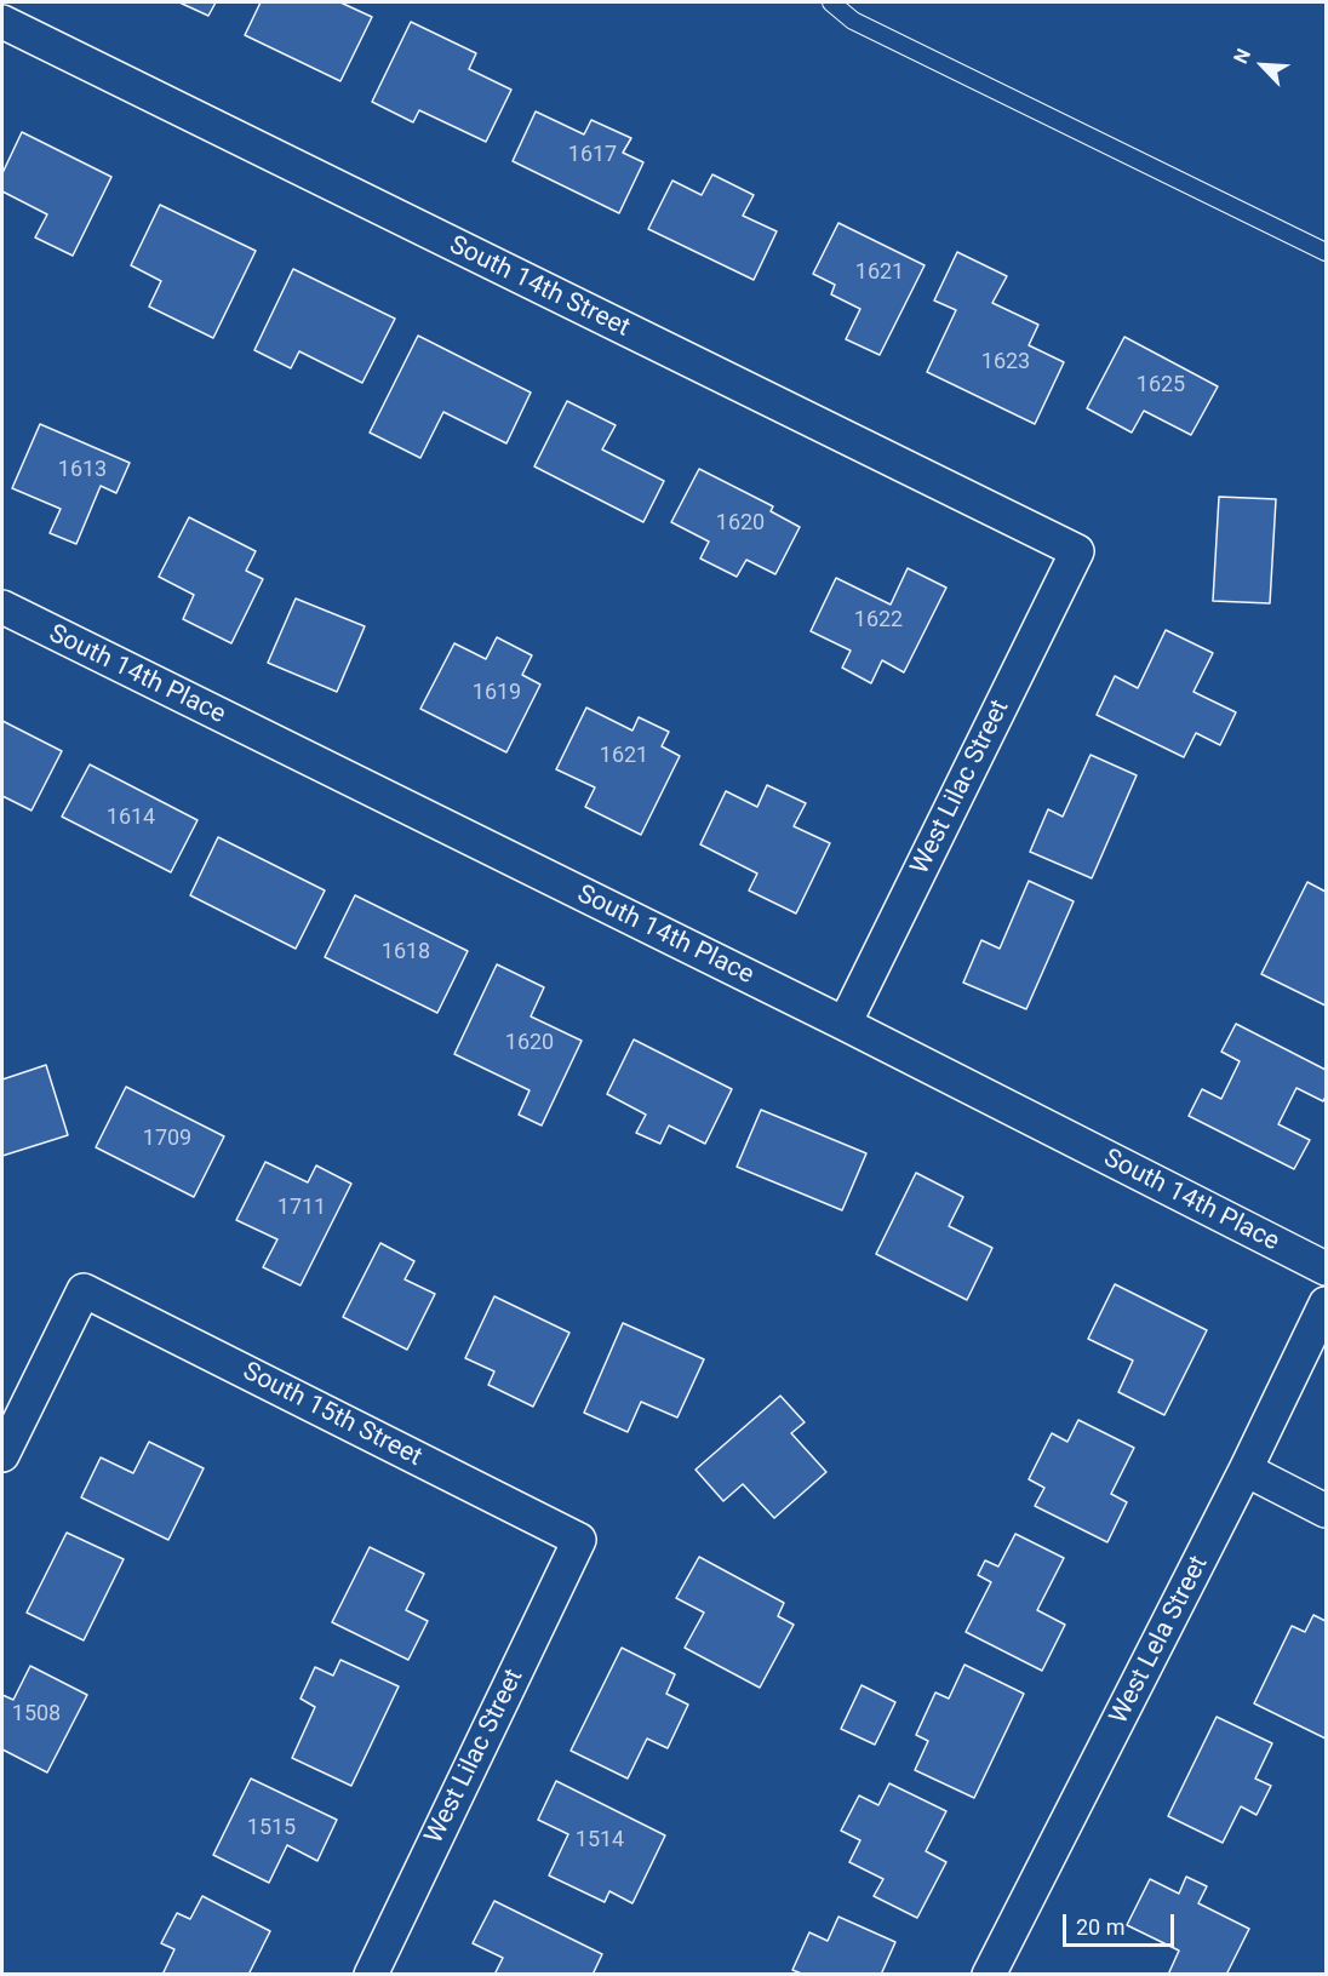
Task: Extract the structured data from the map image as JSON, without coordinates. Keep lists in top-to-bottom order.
{
  "streets": {
    "street": [
      "South 14th Street",
      "South 14th Place",
      "West Lilac Street",
      "South 15th Street",
      "West Lela Street"
    ]
  },
  "crossings": [
    ["South 14th Street", "West Lilac Street"],
    ["South 14th Place", "West Lilac Street"],
    ["West Lilac Street", "South 15th Street"]
  ],
  "house_numbers": [
    "1617",
    "1621",
    "1623",
    "1625",
    "1613",
    "1620",
    "1622",
    "1619",
    "1621",
    "1614",
    "1618",
    "1620",
    "1709",
    "1711",
    "1508",
    "1515",
    "1514"
  ],
  "scale_bar": "20 m",
  "north": "top left"
}
